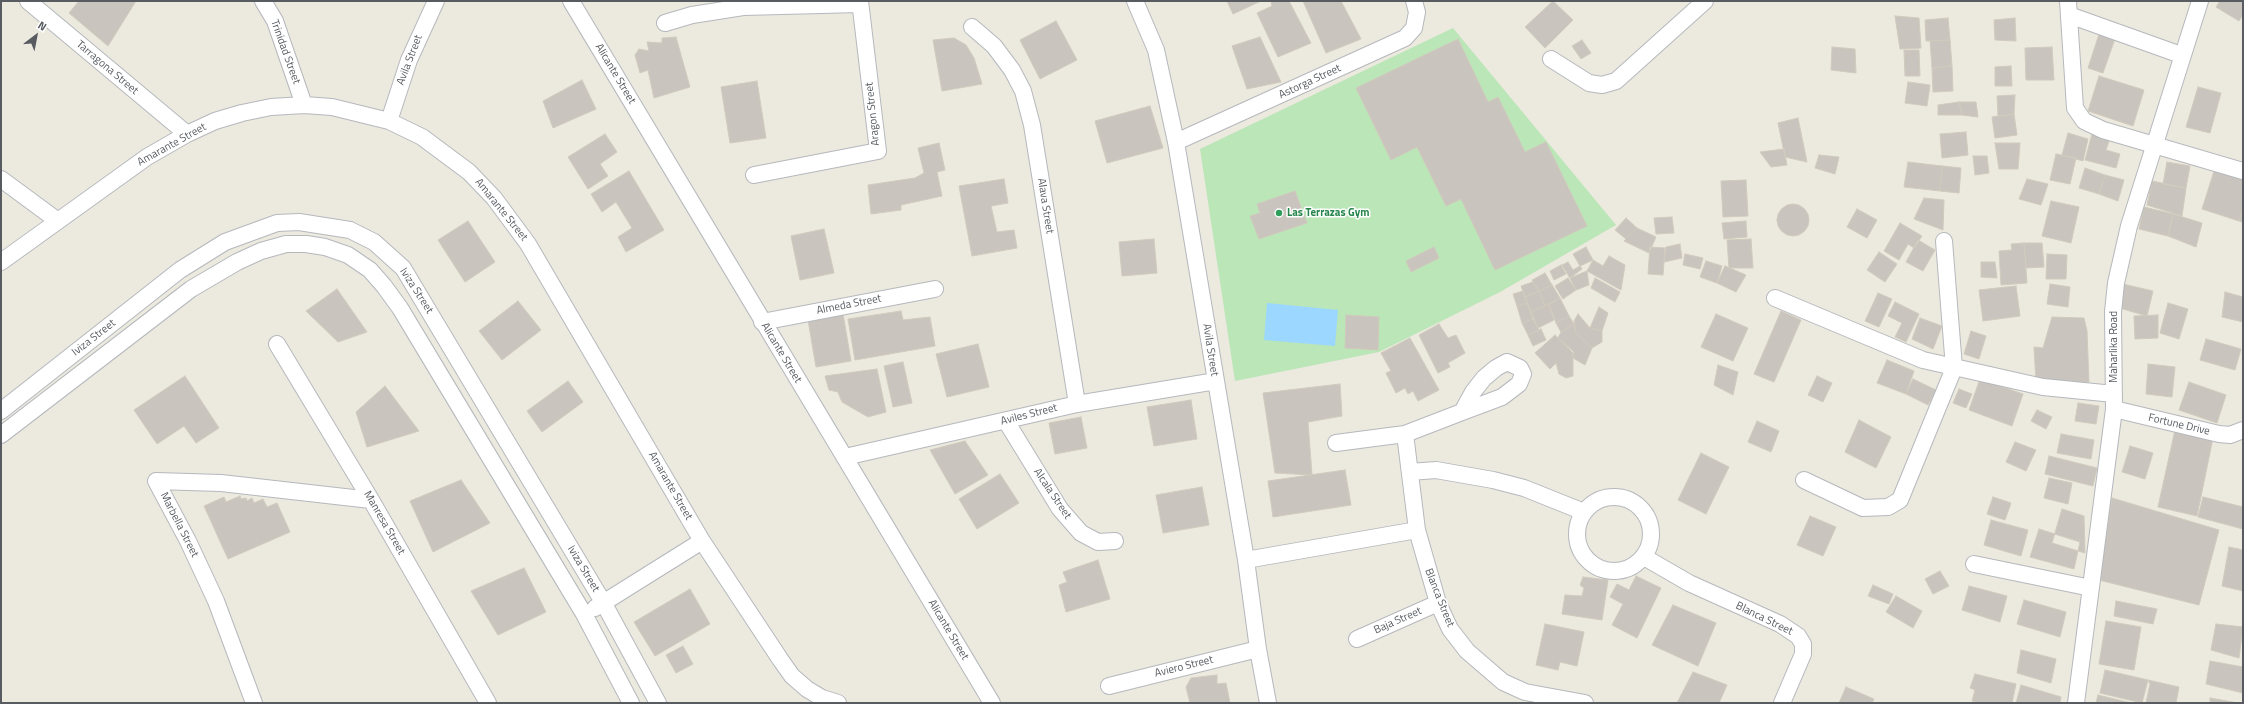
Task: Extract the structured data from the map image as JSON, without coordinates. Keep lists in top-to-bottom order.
{
  "streets": {
    "street": [
      "Trinidad Street",
      "Avila Street",
      "Tarragona Street",
      "Alicante Street",
      "Astorga Street",
      "Aragon Street",
      "Amarante Street",
      "Alava Street",
      "Iviza Street",
      "Almeda Street",
      "Maharlika Road",
      "Aviles Street",
      "Fortune Drive",
      "Alcala Street",
      "Manresa Street",
      "Marbella Street",
      "Blanca Street",
      "Baja Street",
      "Aviero Street"
    ]
  },
  "crossings": [
    ["Trinidad Street", "Amarante Street"],
    ["Avila Street", "Astorga Street"],
    ["Avila Street", "Amarante Street"],
    ["Avila Street", "Aviles Street"],
    ["Avila Street", "Aviero Street"],
    ["Tarragona Street", "Amarante Street"],
    ["Alicante Street", "Almeda Street"],
    ["Alicante Street", "Aviles Street"],
    ["Alava Street", "Aviles Street"],
    ["Maharlika Road", "Fortune Drive"],
    ["Aviles Street", "Alcala Street"],
    ["Manresa Street", "Marbella Street"],
    ["Blanca Street", "Baja Street"]
  ],
  "places": ["Las Terrazas Gym"],
  "north": "top right"
}
